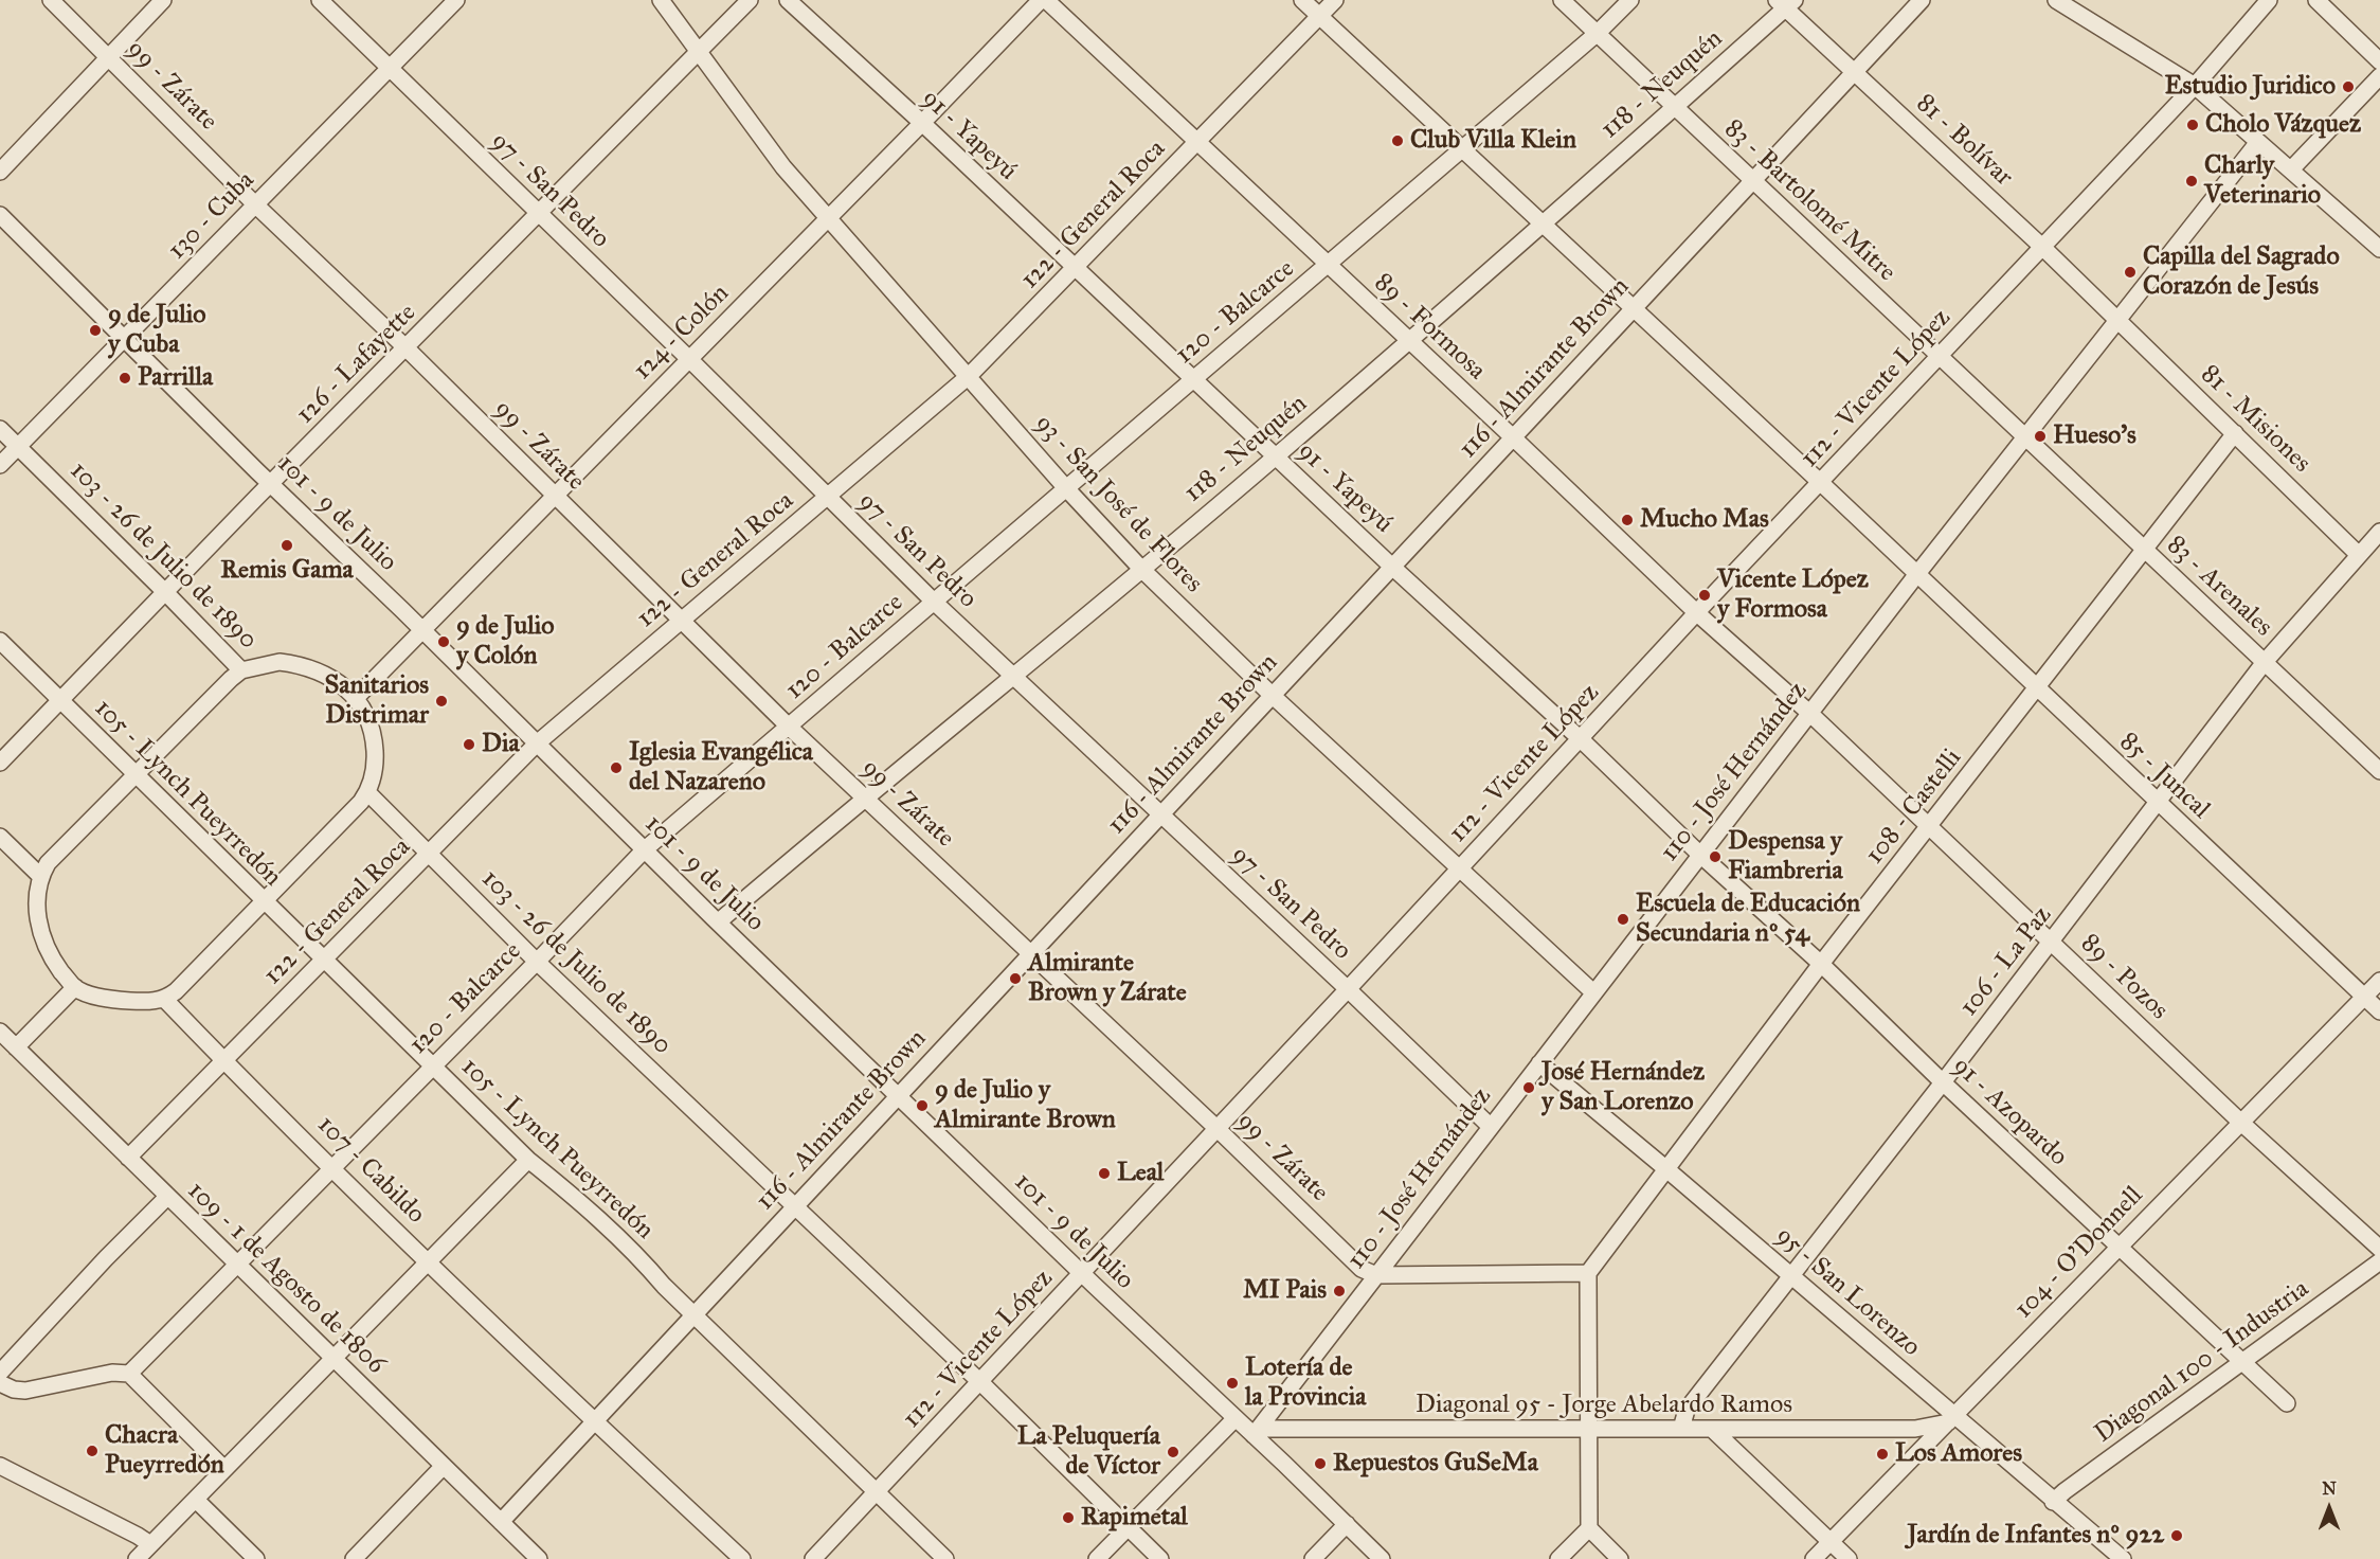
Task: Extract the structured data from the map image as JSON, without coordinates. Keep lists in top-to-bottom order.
{
  "streets": {
    "street": [
      "118 - Neuquén",
      "99 - Zárate",
      "91 - Yapeyú",
      "81 - Bolívar",
      "97 - San Pedro",
      "83 - Bartolomé Mitre",
      "122 - General Roca",
      "130 - Cuba",
      "120 - Balcarce",
      "89 - Formosa",
      "124 - Colón",
      "126 - Lafayette",
      "116 - Almirante Brown",
      "112 - Vicente López",
      "81 - Misiones",
      "93 - San José de Flores",
      "101 - 9 de Julio",
      "103 - 26 de Julio de 1890",
      "83 - Arenales",
      "110 - José Hernández",
      "85 - Juncal",
      "105 - Lynch Pueyrredón",
      "108 - Castelli",
      "106 - La Paz",
      "89 - Pozos",
      "91 - Azopardo",
      "107 - Cabildo",
      "104 - O'Donnell",
      "109 - 1 de Agosto de 1806",
      "95 - San Lorenzo",
      "Diagonal 100 - Industria",
      "Diagonal 95 - Jorge Abelardo Ramos"
    ]
  },
  "crossings": [
    ["118 - Neuquén", "99 - Zárate"],
    ["118 - Neuquén", "91 - Yapeyú"],
    ["118 - Neuquén", "81 - Bolívar"],
    ["118 - Neuquén", "97 - San Pedro"],
    ["118 - Neuquén", "83 - Bartolomé Mitre"],
    ["118 - Neuquén", "89 - Formosa"],
    ["118 - Neuquén", "93 - San José de Flores"],
    ["118 - Neuquén", "101 - 9 de Julio"],
    ["118 - Neuquén", "85 - Juncal"],
    ["99 - Zárate", "122 - General Roca"],
    ["99 - Zárate", "130 - Cuba"],
    ["99 - Zárate", "120 - Balcarce"],
    ["99 - Zárate", "124 - Colón"],
    ["99 - Zárate", "126 - Lafayette"],
    ["99 - Zárate", "116 - Almirante Brown"],
    ["99 - Zárate", "112 - Vicente López"],
    ["99 - Zárate", "110 - José Hernández"],
    ["91 - Yapeyú", "122 - General Roca"],
    ["91 - Yapeyú", "120 - Balcarce"],
    ["91 - Yapeyú", "124 - Colón"],
    ["91 - Yapeyú", "116 - Almirante Brown"],
    ["91 - Yapeyú", "112 - Vicente López"],
    ["91 - Yapeyú", "110 - José Hernández"],
    ["91 - Yapeyú", "91 - Azopardo"],
    ["81 - Bolívar", "116 - Almirante Brown"],
    ["81 - Bolívar", "112 - Vicente López"],
    ["81 - Bolívar", "81 - Misiones"],
    ["81 - Bolívar", "110 - José Hernández"],
    ["97 - San Pedro", "122 - General Roca"],
    ["97 - San Pedro", "130 - Cuba"],
    ["97 - San Pedro", "120 - Balcarce"],
    ["97 - San Pedro", "124 - Colón"],
    ["97 - San Pedro", "126 - Lafayette"],
    ["97 - San Pedro", "116 - Almirante Brown"],
    ["97 - San Pedro", "112 - Vicente López"],
    ["97 - San Pedro", "110 - José Hernández"],
    ["83 - Bartolomé Mitre", "120 - Balcarce"],
    ["83 - Bartolomé Mitre", "116 - Almirante Brown"],
    ["83 - Bartolomé Mitre", "112 - Vicente López"],
    ["83 - Bartolomé Mitre", "83 - Arenales"],
    ["83 - Bartolomé Mitre", "110 - José Hernández"],
    ["122 - General Roca", "89 - Formosa"],
    ["122 - General Roca", "93 - San José de Flores"],
    ["122 - General Roca", "101 - 9 de Julio"],
    ["122 - General Roca", "103 - 26 de Julio de 1890"],
    ["122 - General Roca", "85 - Juncal"],
    ["122 - General Roca", "105 - Lynch Pueyrredón"],
    ["122 - General Roca", "107 - Cabildo"],
    ["122 - General Roca", "109 - 1 de Agosto de 1806"],
    ["130 - Cuba", "101 - 9 de Julio"],
    ["130 - Cuba", "103 - 26 de Julio de 1890"],
    ["120 - Balcarce", "89 - Formosa"],
    ["120 - Balcarce", "93 - San José de Flores"],
    ["120 - Balcarce", "101 - 9 de Julio"],
    ["120 - Balcarce", "103 - 26 de Julio de 1890"],
    ["120 - Balcarce", "85 - Juncal"],
    ["120 - Balcarce", "105 - Lynch Pueyrredón"],
    ["120 - Balcarce", "107 - Cabildo"],
    ["120 - Balcarce", "109 - 1 de Agosto de 1806"],
    ["89 - Formosa", "116 - Almirante Brown"],
    ["89 - Formosa", "112 - Vicente López"],
    ["89 - Formosa", "110 - José Hernández"],
    ["89 - Formosa", "89 - Pozos"],
    ["124 - Colón", "93 - San José de Flores"],
    ["124 - Colón", "101 - 9 de Julio"],
    ["124 - Colón", "103 - 26 de Julio de 1890"],
    ["124 - Colón", "105 - Lynch Pueyrredón"],
    ["126 - Lafayette", "93 - San José de Flores"],
    ["126 - Lafayette", "101 - 9 de Julio"],
    ["126 - Lafayette", "103 - 26 de Julio de 1890"],
    ["126 - Lafayette", "105 - Lynch Pueyrredón"],
    ["116 - Almirante Brown", "93 - San José de Flores"],
    ["116 - Almirante Brown", "101 - 9 de Julio"],
    ["116 - Almirante Brown", "103 - 26 de Julio de 1890"],
    ["116 - Almirante Brown", "85 - Juncal"],
    ["116 - Almirante Brown", "105 - Lynch Pueyrredón"],
    ["116 - Almirante Brown", "107 - Cabildo"],
    ["116 - Almirante Brown", "109 - 1 de Agosto de 1806"],
    ["112 - Vicente López", "93 - San José de Flores"],
    ["112 - Vicente López", "101 - 9 de Julio"],
    ["112 - Vicente López", "103 - 26 de Julio de 1890"],
    ["112 - Vicente López", "85 - Juncal"],
    ["112 - Vicente López", "105 - Lynch Pueyrredón"],
    ["81 - Misiones", "110 - José Hernández"],
    ["81 - Misiones", "108 - Castelli"],
    ["81 - Misiones", "106 - La Paz"],
    ["93 - San José de Flores", "110 - José Hernández"],
    ["101 - 9 de Julio", "110 - José Hernández"],
    ["101 - 9 de Julio", "Diagonal 95 - Jorge Abelardo Ramos"],
    ["103 - 26 de Julio de 1890", "105 - Lynch Pueyrredón"],
    ["83 - Arenales", "110 - José Hernández"],
    ["83 - Arenales", "108 - Castelli"],
    ["83 - Arenales", "106 - La Paz"],
    ["110 - José Hernández", "85 - Juncal"],
    ["110 - José Hernández", "89 - Pozos"],
    ["110 - José Hernández", "91 - Azopardo"],
    ["110 - José Hernández", "95 - San Lorenzo"],
    ["110 - José Hernández", "Diagonal 95 - Jorge Abelardo Ramos"],
    ["85 - Juncal", "108 - Castelli"],
    ["85 - Juncal", "106 - La Paz"],
    ["85 - Juncal", "104 - O'Donnell"],
    ["105 - Lynch Pueyrredón", "107 - Cabildo"],
    ["108 - Castelli", "89 - Pozos"],
    ["108 - Castelli", "91 - Azopardo"],
    ["108 - Castelli", "95 - San Lorenzo"],
    ["106 - La Paz", "89 - Pozos"],
    ["106 - La Paz", "91 - Azopardo"],
    ["106 - La Paz", "95 - San Lorenzo"],
    ["106 - La Paz", "Diagonal 95 - Jorge Abelardo Ramos"],
    ["89 - Pozos", "104 - O'Donnell"],
    ["91 - Azopardo", "104 - O'Donnell"],
    ["91 - Azopardo", "Diagonal 100 - Industria"],
    ["104 - O'Donnell", "95 - San Lorenzo"],
    ["104 - O'Donnell", "Diagonal 95 - Jorge Abelardo Ramos"],
    ["95 - San Lorenzo", "Diagonal 100 - Industria"],
    ["95 - San Lorenzo", "Diagonal 95 - Jorge Abelardo Ramos"]
  ],
  "places": [
    "Estudio Juridico",
    "Cholo Vázquez",
    "Club Villa Klein",
    "Charly Veterinario",
    "Capilla del Sagrado Corazón de Jesús",
    "9 de Julio y Cuba",
    "Parrilla",
    "Hueso's",
    "Mucho Mas",
    "Remis Gama",
    "Vicente López y Formosa",
    "9 de Julio y Colón",
    "Sanitarios Distrimar",
    "Dia",
    "Iglesia Evangélica del Nazareno",
    "Despensa y Fiambreria",
    "Escuela de Educación Secundaria nº 54",
    "Almirante Brown y Zárate",
    "José Hernández y San Lorenzo",
    "9 de Julio y Almirante Brown",
    "Leal",
    "MI Pais",
    "Lotería de la Provincia",
    "Chacra Pueyrredón",
    "La Peluquería de Víctor",
    "Los Amores",
    "Repuestos GuSeMa",
    "Rapimetal",
    "Jardín de Infantes nº 922"
  ],
  "north": "top"
}
